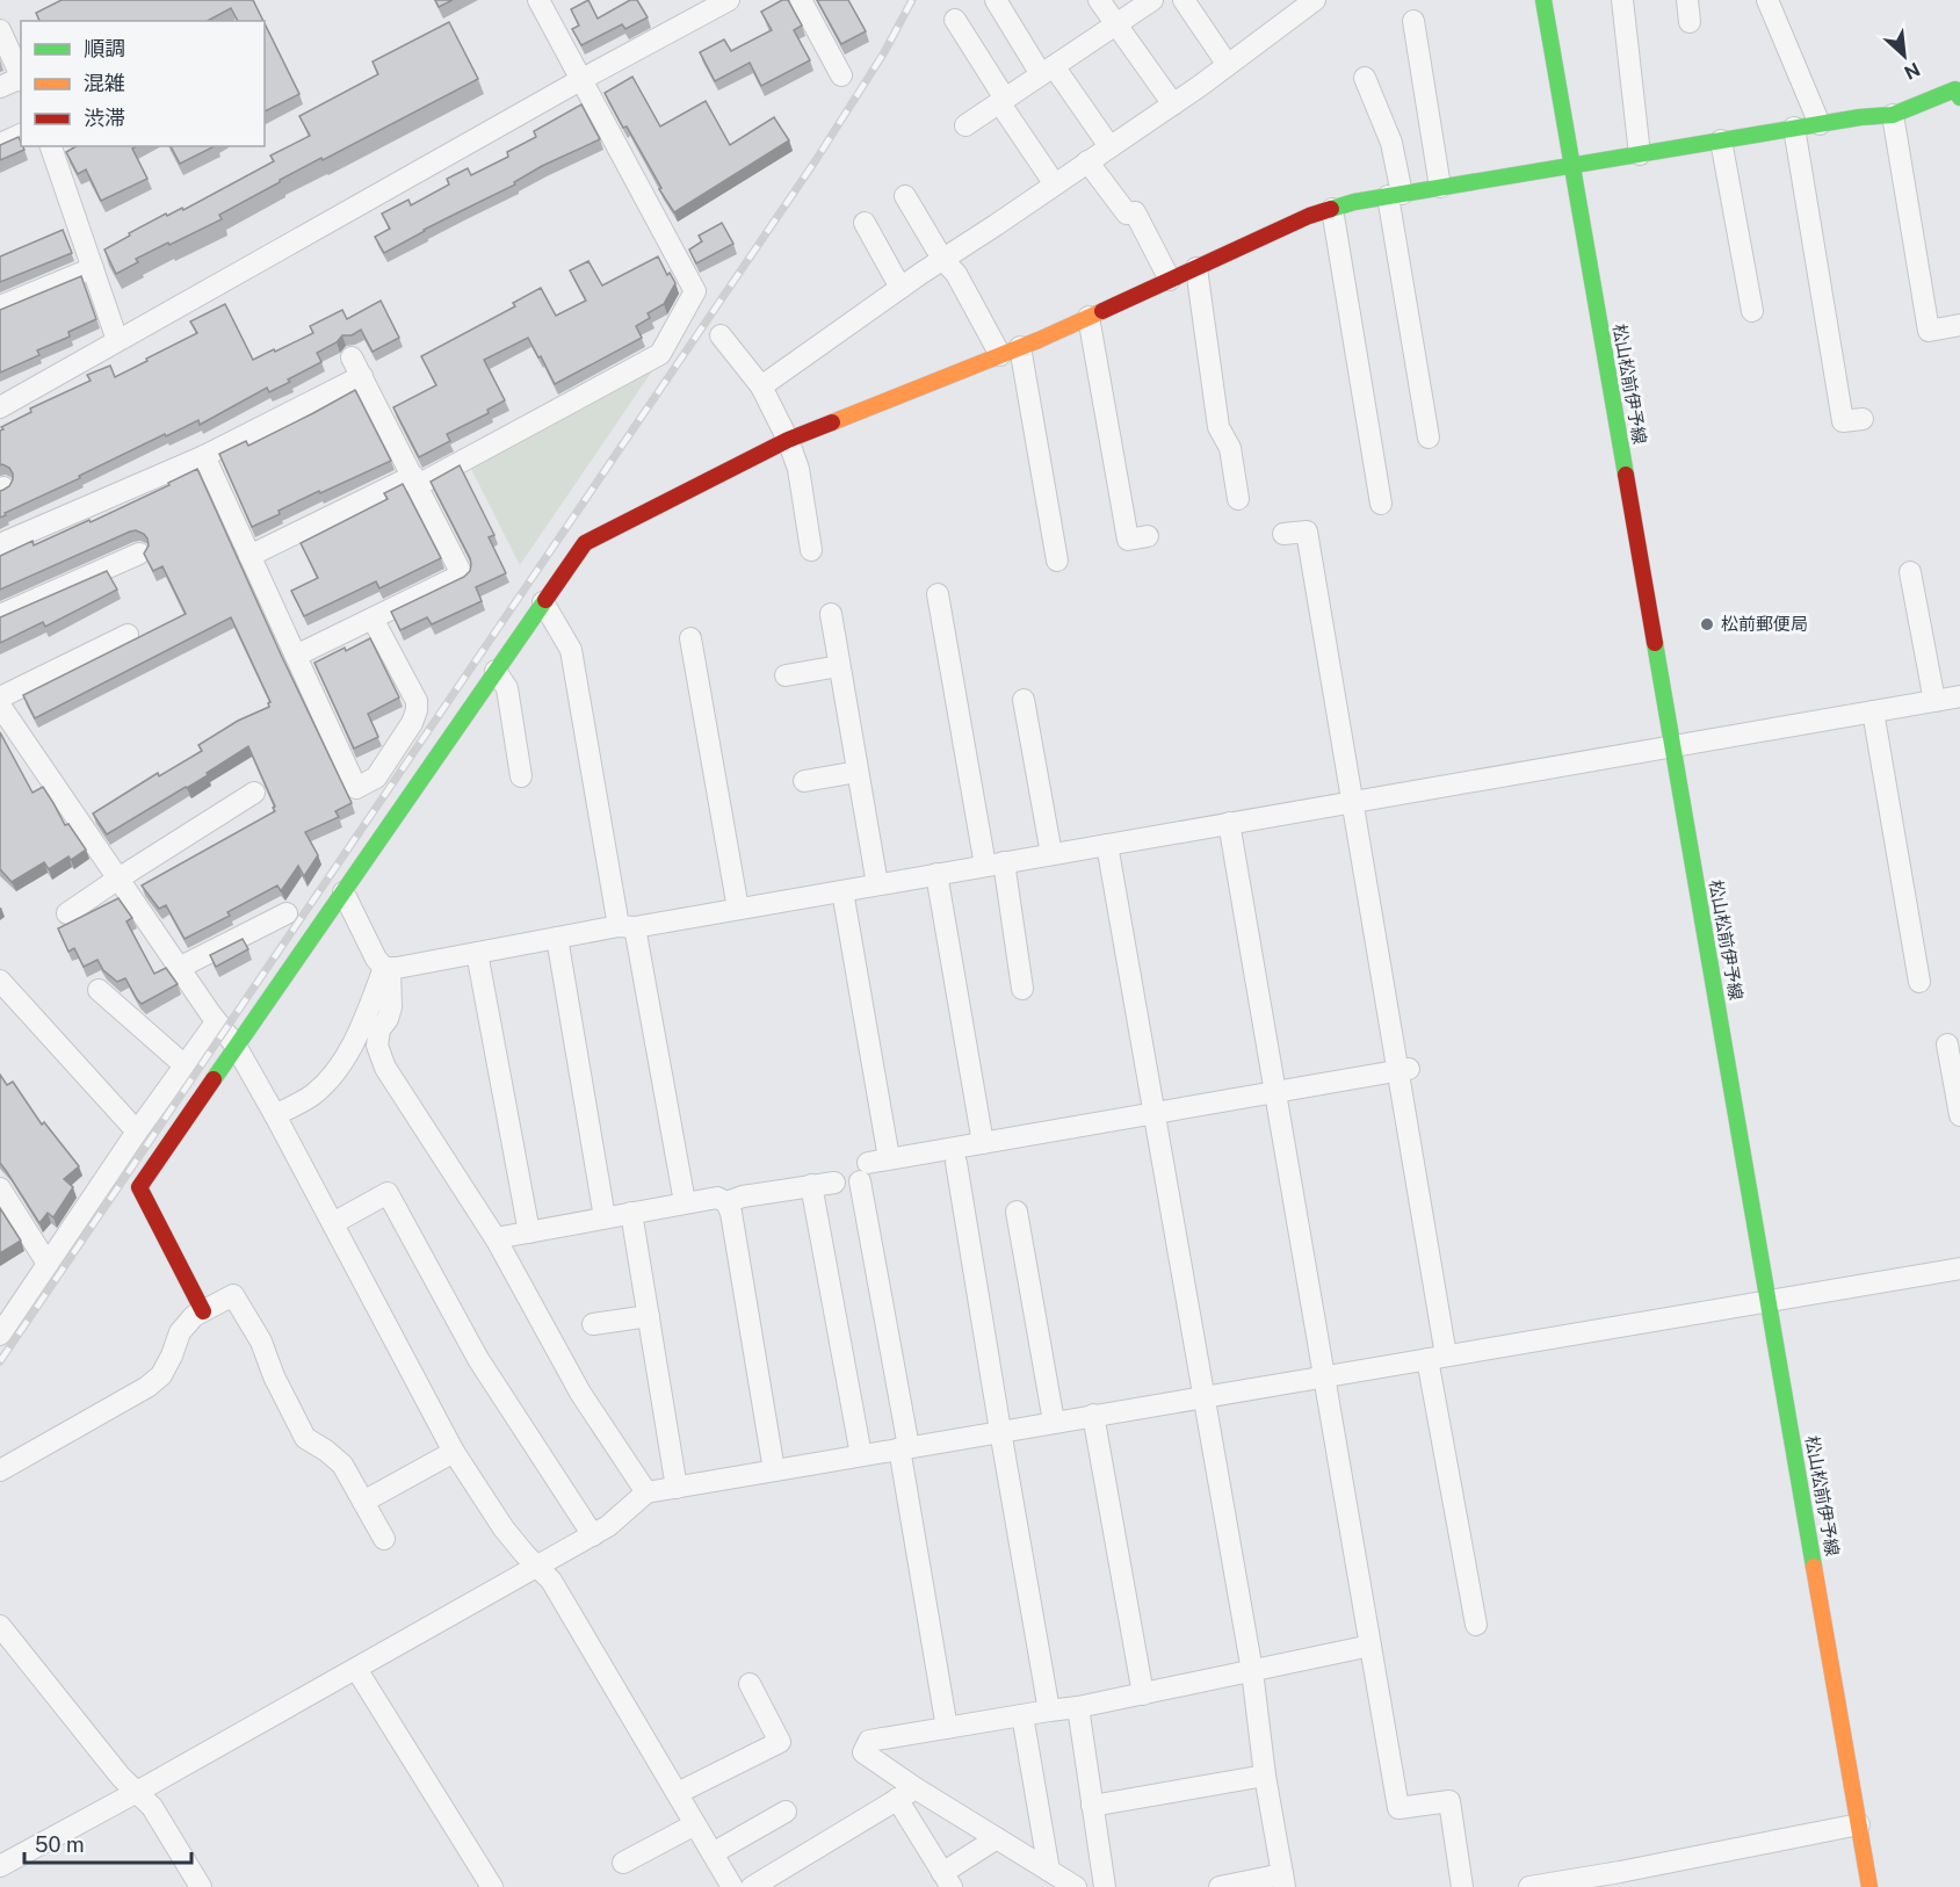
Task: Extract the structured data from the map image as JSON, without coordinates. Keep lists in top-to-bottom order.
{
  "streets": {
    "street": ["松山松前伊予線"]
  },
  "places": ["松前郵便局"],
  "legend": ["順調", "混雑", "渋滞"],
  "scale_bar": "50 m",
  "north": "bottom right"
}
